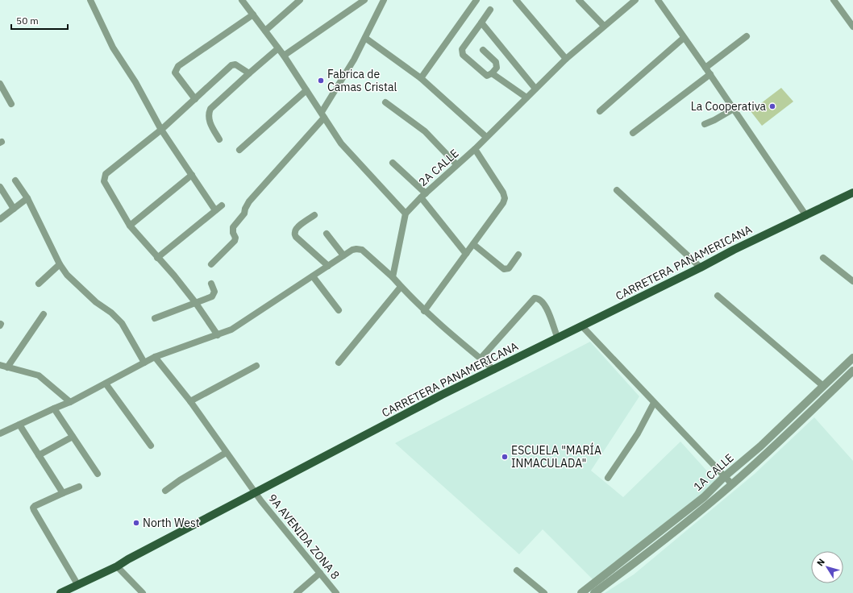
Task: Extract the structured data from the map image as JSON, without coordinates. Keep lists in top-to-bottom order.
{
  "streets": {
    "main road": ["CARRETERA PANAMERICANA"],
    "street": ["2A CALLE", "1A CALLE", "9A AVENIDA ZONA 8"]
  },
  "crossings": [
    ["CARRETERA PANAMERICANA", "9A AVENIDA ZONA 8"]
  ],
  "places": [
    "Fabrica de Camas Cristal",
    "La Cooperativa",
    "ESCUELA \"MARÍA INMACULADA\"",
    "North West"
  ],
  "scale_bar": "50 m",
  "north": "top left"
}
